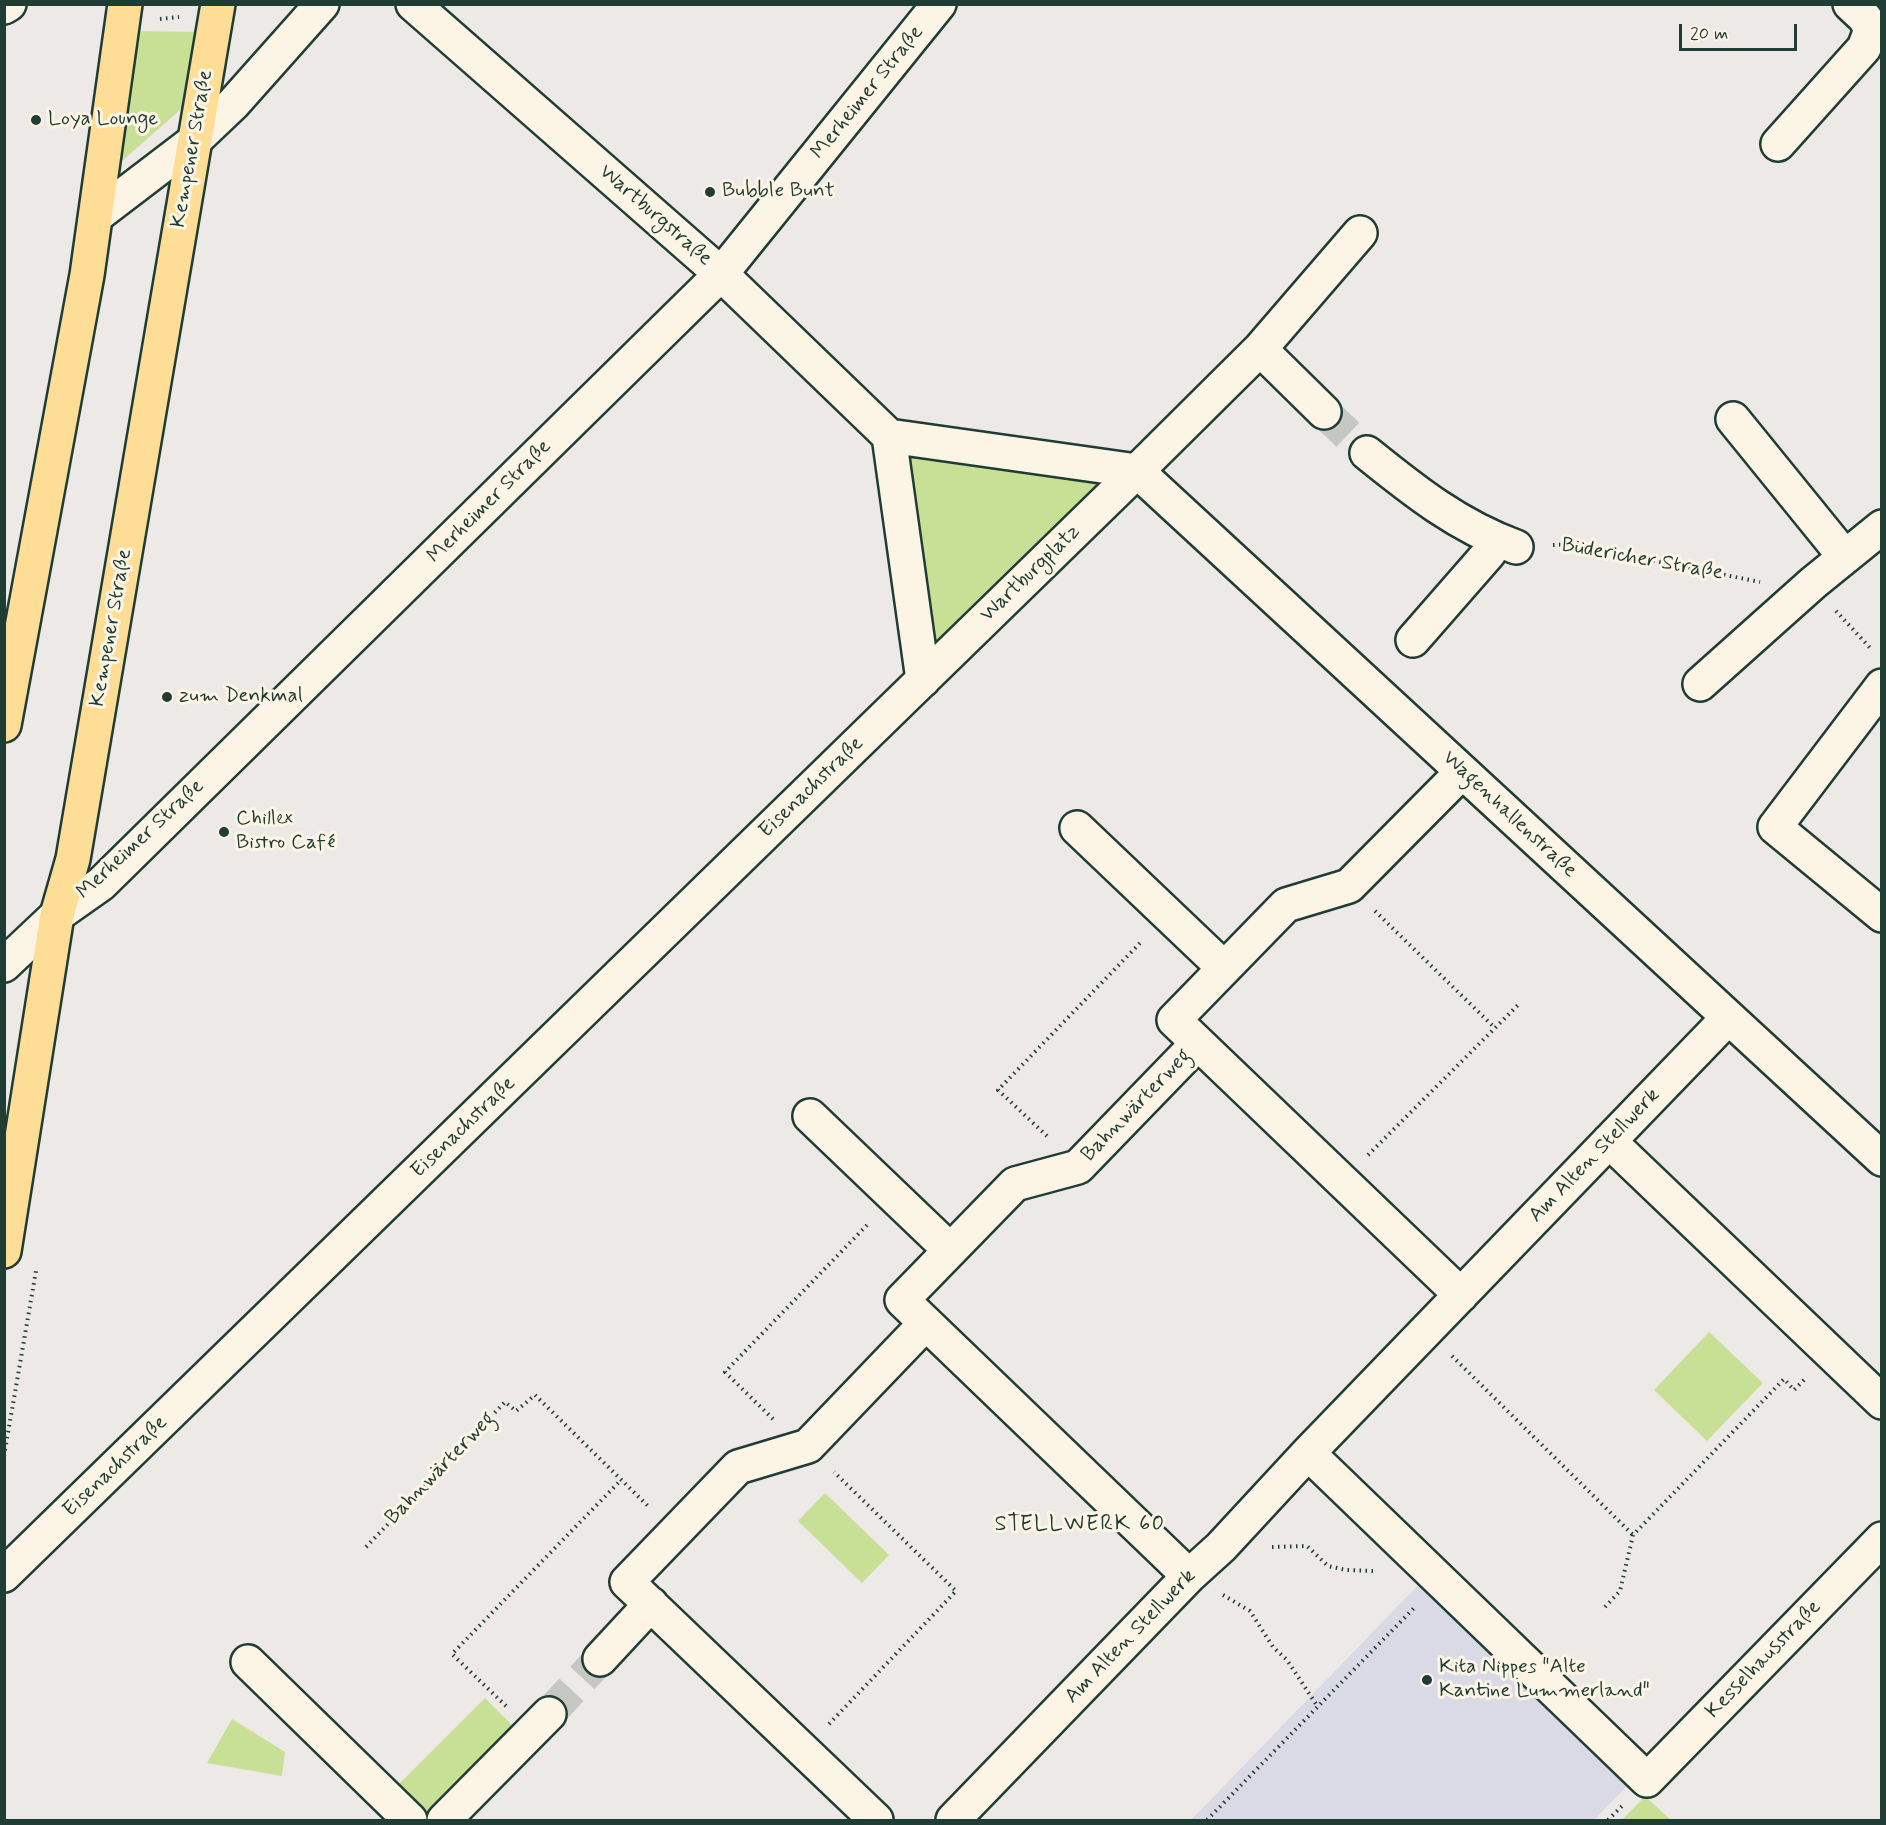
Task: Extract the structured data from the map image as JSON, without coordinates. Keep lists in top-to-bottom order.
{
  "streets": {
    "main road": ["Kempener Straße"],
    "street": [
      "Merheimer Straße",
      "Wartburgstraße",
      "Wartburgplatz",
      "Eisenachstraße",
      "Wagenhallenstraße",
      "Bahnwärterweg",
      "Am Alten Stellwerk",
      "Kesselhausstraße"
    ],
    "path": ["Büdericher Straße"]
  },
  "crossings": [
    ["Merheimer Straße", "Kempener Straße"],
    ["Merheimer Straße", "Wartburgstraße"],
    ["Wartburgplatz", "Eisenachstraße"],
    ["Wartburgplatz", "Wagenhallenstraße"],
    ["Wagenhallenstraße", "Bahnwärterweg"],
    ["Wagenhallenstraße", "Am Alten Stellwerk"],
    ["Bahnwärterweg", "Am Alten Stellwerk"]
  ],
  "districts": ["STELLWERK 60"],
  "places": [
    "Loya Lounge",
    "Bubble Bunt",
    "zum Denkmal",
    "Chillex Bistro Café",
    "Kita Nippes \"Alte Kantine Lummerland\""
  ],
  "scale_bar": "20 m"
}
